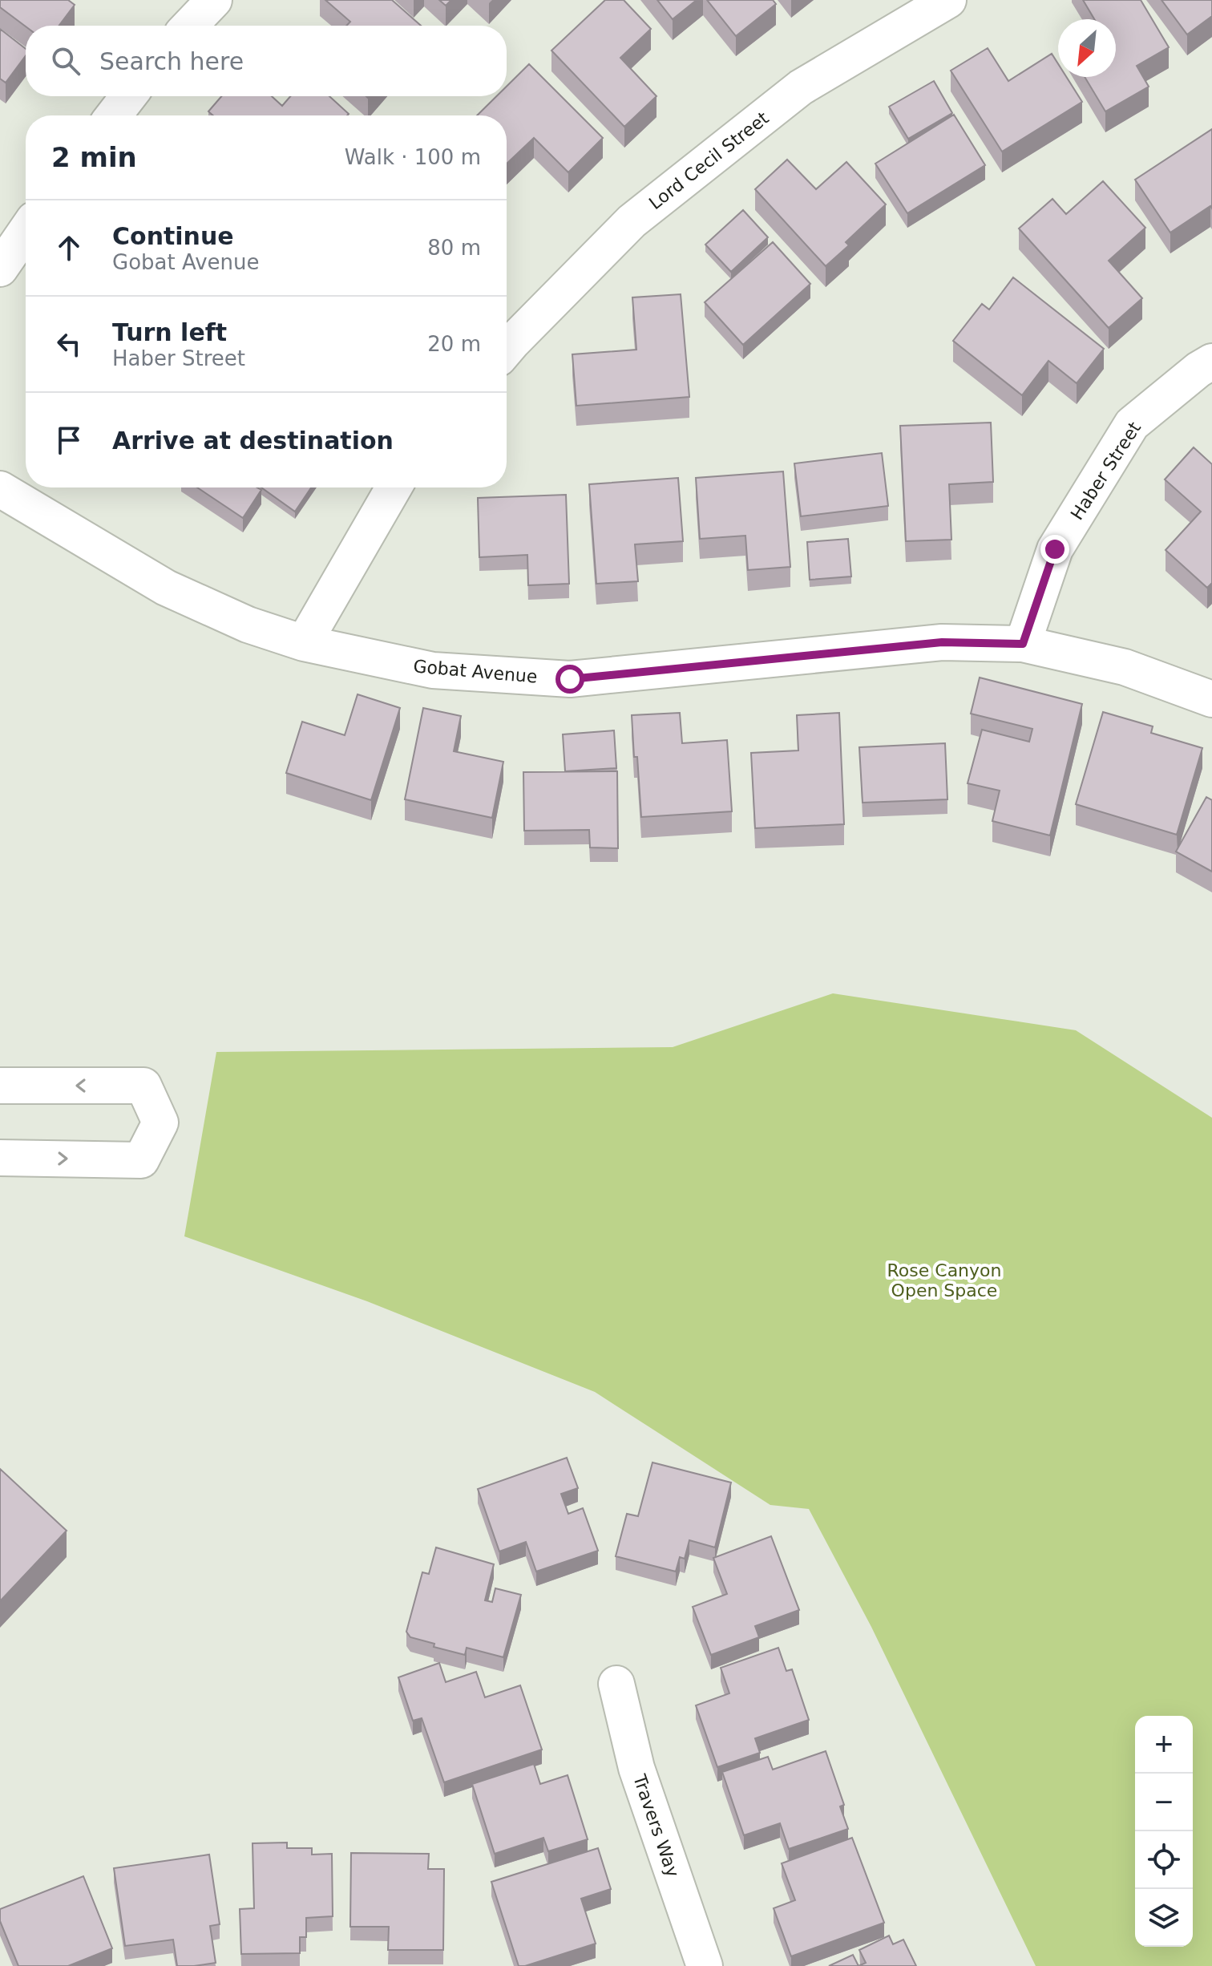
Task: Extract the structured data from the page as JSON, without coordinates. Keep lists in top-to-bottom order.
{
  "streets": {
    "street": [
      "Lord Cecil Street",
      "Haber Street",
      "Gobat Avenue",
      "Travers Way"
    ]
  },
  "crossings": [
    ["Haber Street", "Gobat Avenue"]
  ],
  "parks": ["Rose Canyon Open Space"],
  "north": "bottom left",
  "page": {
    "search": "Search here",
    "heading": ["2 min", "Walk · 100 m"],
    "list": [
      ["Continue", "Gobat Avenue", "80 m"],
      ["Turn left", "Haber Street", "20 m"],
      "Arrive at destination"
    ],
    "map_buttons": ["+", "−"]
  }
}
